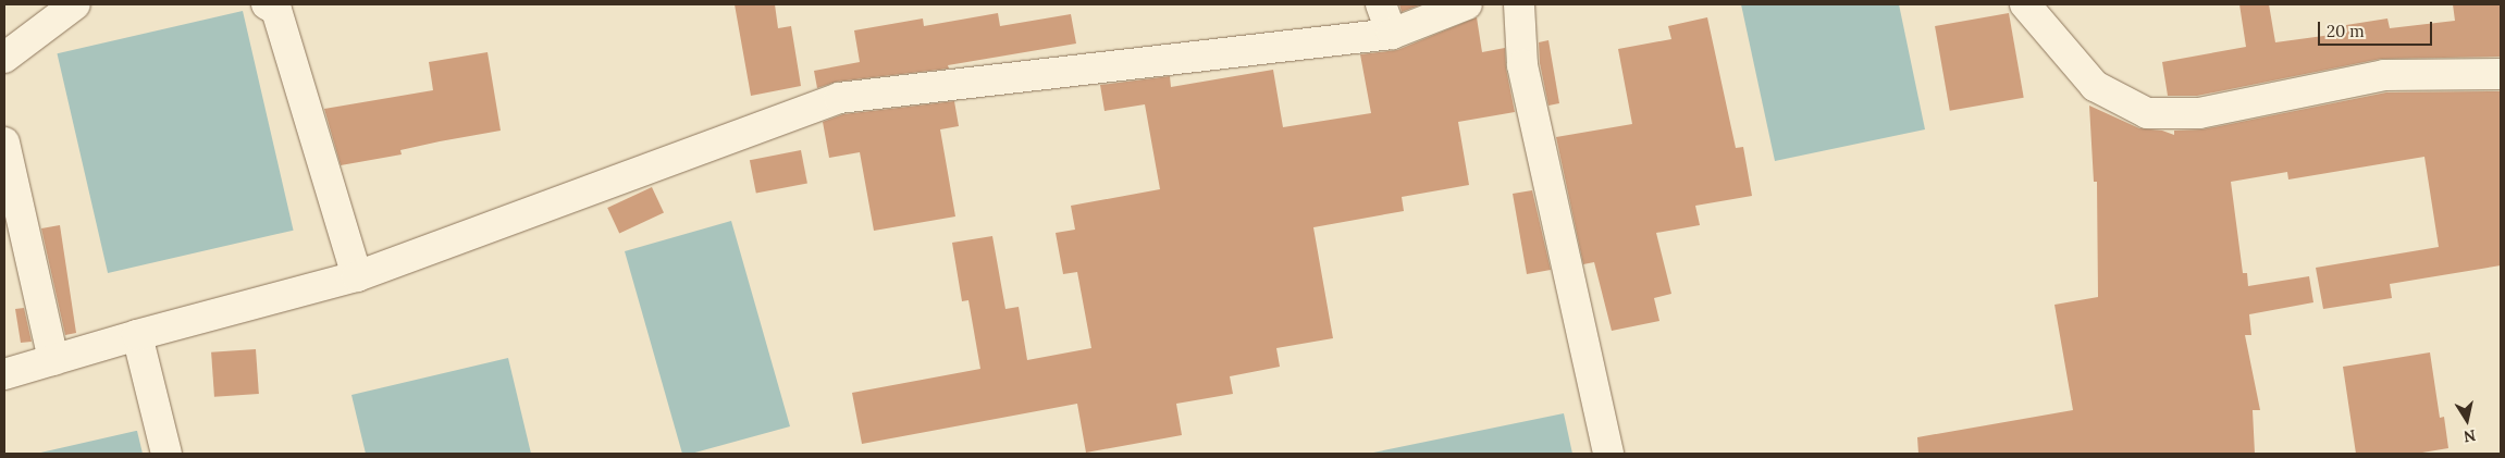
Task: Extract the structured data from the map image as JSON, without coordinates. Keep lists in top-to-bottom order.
{
  "scale_bar": "20 m",
  "north": "bottom"
}
